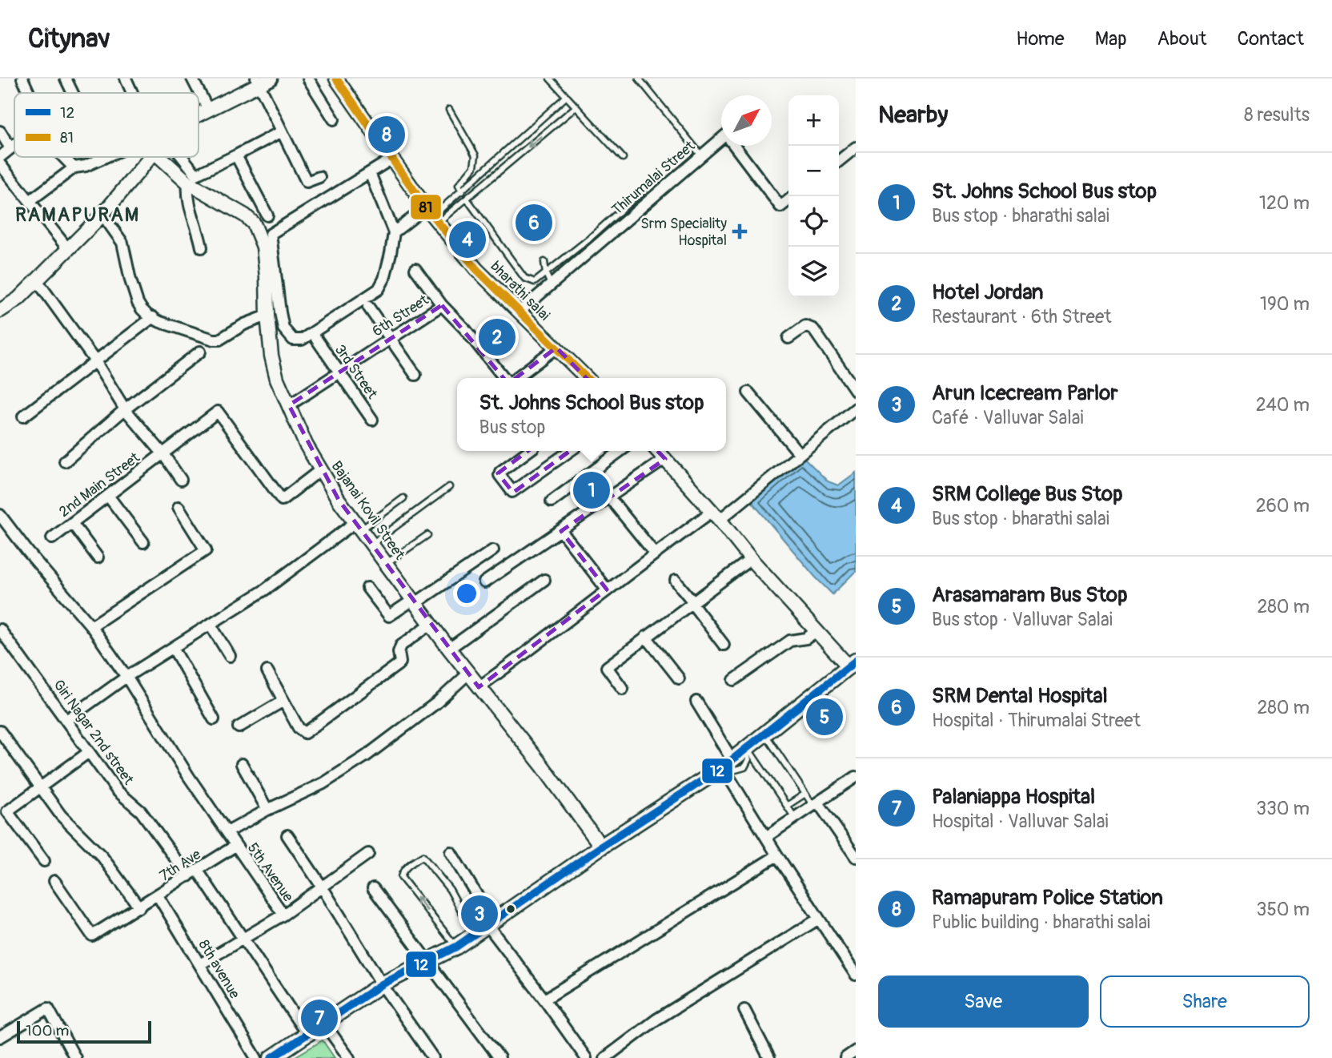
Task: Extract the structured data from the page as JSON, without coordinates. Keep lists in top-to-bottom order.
{
  "streets": {
    "street": [
      "Thirumalai Street",
      "bharathi salai",
      "6th Street",
      "3rd Street",
      "2nd Main Street",
      "Bajanai Kovil Street",
      "Giri Nagar 2nd street",
      "7th Ave",
      "5th Avenue",
      "8th avenue"
    ]
  },
  "crossings": [
    ["Thirumalai Street", "bharathi salai"],
    ["bharathi salai", "6th Street"],
    ["6th Street", "3rd Street"],
    ["6th Street", "Bajanai Kovil Street"],
    ["2nd Main Street", "Bajanai Kovil Street"],
    ["Giri Nagar 2nd street", "7th Ave"],
    ["7th Ave", "5th Avenue"],
    ["7th Ave", "8th avenue"]
  ],
  "districts": ["RAMAPURAM"],
  "places": {
    "health": ["Srm Speciality Hospital"]
  },
  "lines": ["transit line 81", "transit line 12"],
  "legend": ["12", "81"],
  "scale_bar": "100 m",
  "north": "top right",
  "page": {
    "header": "Citynav",
    "nav": [
      "Home",
      "Map",
      "About",
      "Contact"
    ],
    "heading": ["Nearby", "8 results"],
    "map_buttons": ["+", "−"],
    "pins": [
      "8",
      "6",
      "4",
      "2",
      "1",
      "5",
      "3",
      "7"
    ],
    "list": [
      {
        "mark": "1",
        "name": "St. Johns School Bus stop",
        "note": "Bus stop · bharathi salai",
        "value": "120 m"
      },
      {
        "mark": "2",
        "name": "Hotel Jordan",
        "note": "Restaurant · 6th Street",
        "value": "190 m"
      },
      {
        "mark": "3",
        "name": "Arun Icecream Parlor",
        "note": "Café · Valluvar Salai",
        "value": "240 m"
      },
      {
        "mark": "4",
        "name": "SRM College Bus Stop",
        "note": "Bus stop · bharathi salai",
        "value": "260 m"
      },
      {
        "mark": "5",
        "name": "Arasamaram Bus Stop",
        "note": "Bus stop · Valluvar Salai",
        "value": "280 m"
      },
      {
        "mark": "6",
        "name": "SRM Dental Hospital",
        "note": "Hospital · Thirumalai Street",
        "value": "280 m"
      },
      {
        "mark": "7",
        "name": "Palaniappa Hospital",
        "note": "Hospital · Valluvar Salai",
        "value": "330 m"
      },
      {
        "mark": "8",
        "name": "Ramapuram Police Station",
        "note": "Public building · bharathi salai",
        "value": "350 m"
      }
    ],
    "popup": ["St. Johns School Bus stop", "Bus stop"],
    "buttons": ["Save", "Share"],
    "scale": "100 m"
  }
}
